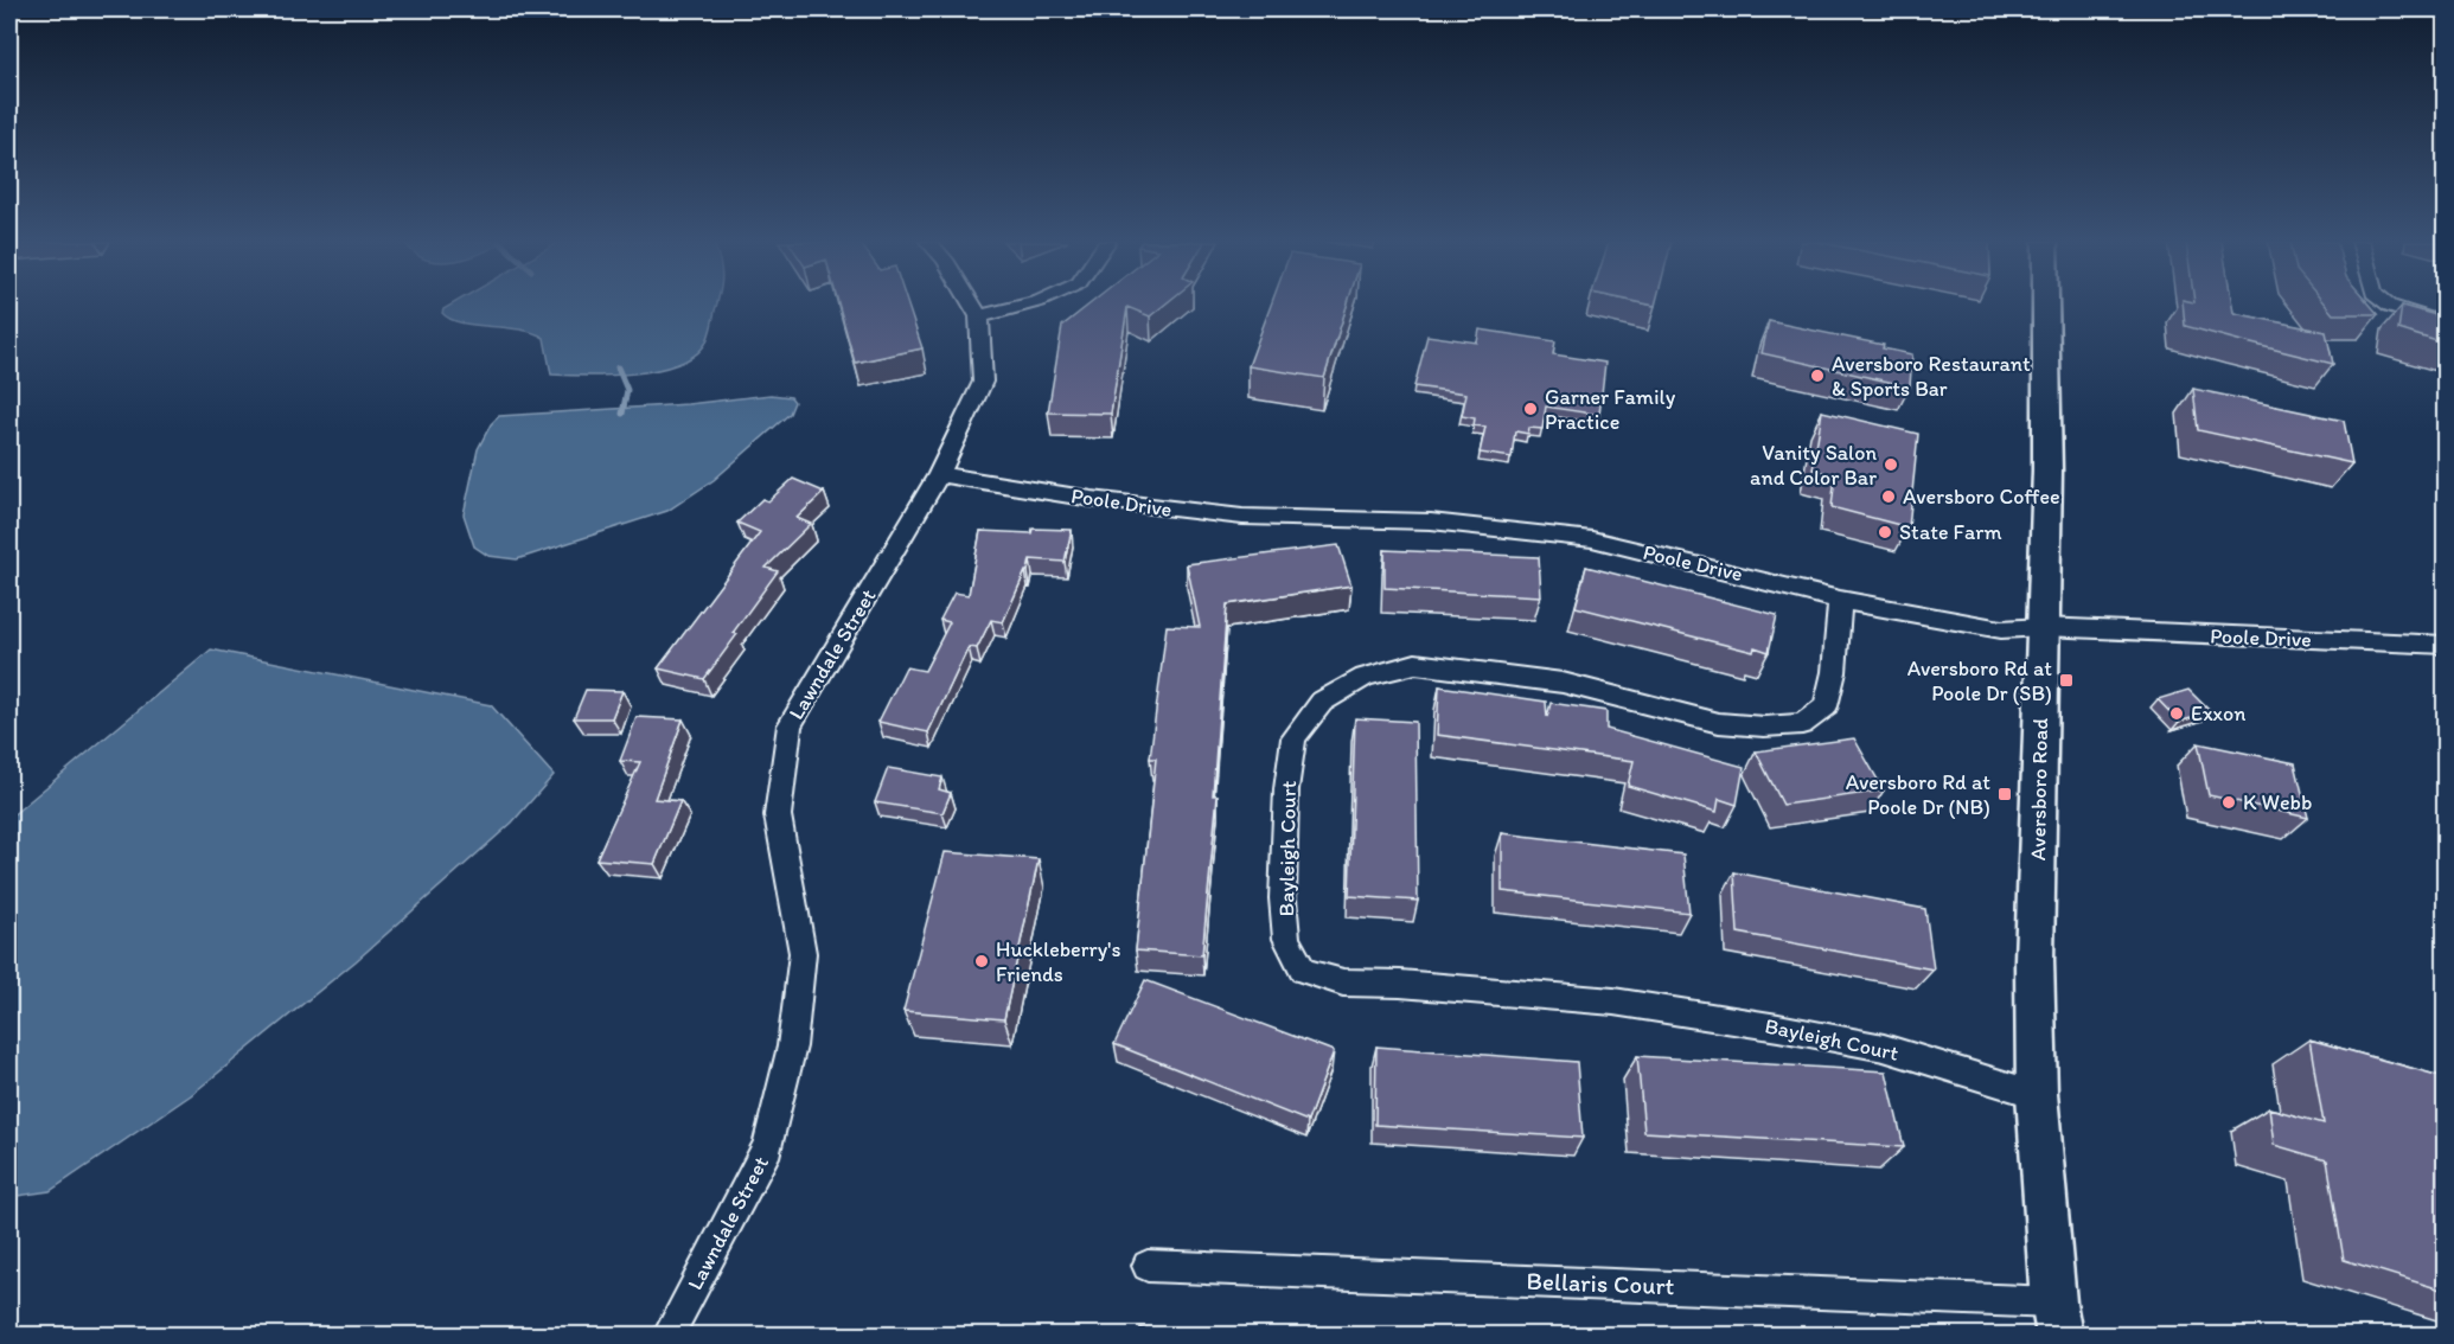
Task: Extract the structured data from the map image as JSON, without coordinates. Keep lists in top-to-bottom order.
{
  "streets": {
    "street": [
      "Poole Drive",
      "Lawndale Street",
      "Aversboro Road",
      "Bayleigh Court",
      "Bellaris Court"
    ]
  },
  "crossings": [
    ["Poole Drive", "Lawndale Street"],
    ["Poole Drive", "Aversboro Road"],
    ["Poole Drive", "Bayleigh Court"],
    ["Aversboro Road", "Bayleigh Court"],
    ["Aversboro Road", "Bellaris Court"]
  ],
  "places": {
    "other": [
      "Aversboro Restaurant & Sports Bar",
      "Garner Family Practice",
      "Vanity Salon and Color Bar",
      "Aversboro Coffee",
      "State Farm",
      "Exxon",
      "K Webb",
      "Huckleberry's Friends"
    ],
    "transit": ["Aversboro Rd at Poole Dr (SB)", "Aversboro Rd at Poole Dr (NB)"]
  }
}
